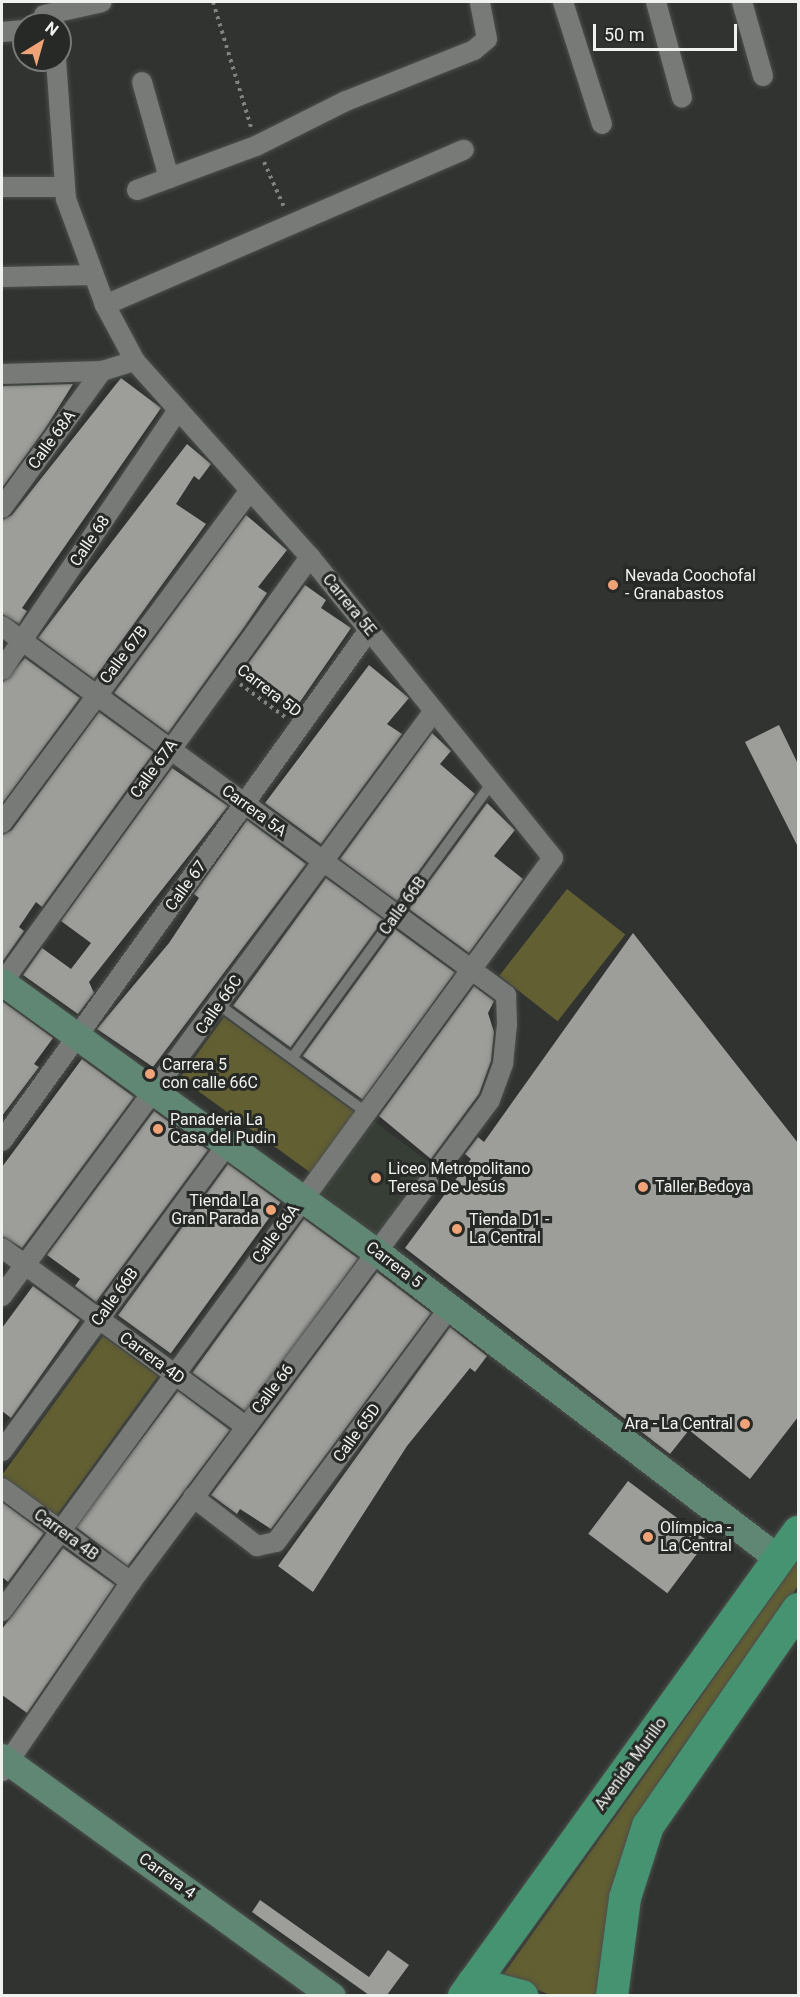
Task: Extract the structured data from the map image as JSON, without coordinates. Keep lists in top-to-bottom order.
{
  "streets": {
    "main road": ["Avenida Murillo"],
    "street": [
      "Calle 68A",
      "Calle 68",
      "Carrera 5E",
      "Calle 67B",
      "Calle 67A",
      "Carrera 5A",
      "Calle 67",
      "Calle 66B",
      "Calle 66C",
      "Calle 66A",
      "Carrera 5",
      "Carrera 4D",
      "Calle 66",
      "Calle 65D",
      "Carrera 4B",
      "Carrera 4"
    ],
    "path": ["Carrera 5D"]
  },
  "crossings": [
    ["Calle 68", "Carrera 5E"],
    ["Calle 68", "Carrera 5A"],
    ["Carrera 5E", "Calle 67B"],
    ["Carrera 5E", "Calle 67A"],
    ["Carrera 5E", "Calle 67"],
    ["Carrera 5E", "Calle 66B"],
    ["Carrera 5E", "Calle 66C"],
    ["Carrera 5E", "Calle 66A"],
    ["Calle 67B", "Carrera 5A"],
    ["Carrera 5D", "Calle 67A"],
    ["Carrera 5D", "Calle 67"],
    ["Calle 67A", "Carrera 5A"],
    ["Calle 67A", "Carrera 5"],
    ["Carrera 5A", "Calle 67"],
    ["Carrera 5A", "Calle 66B"],
    ["Carrera 5A", "Calle 66C"],
    ["Carrera 5A", "Calle 66A"],
    ["Carrera 5A", "Calle 66"],
    ["Calle 67", "Carrera 5"],
    ["Calle 66B", "Carrera 5"],
    ["Calle 66B", "Carrera 4D"],
    ["Calle 66C", "Carrera 5"],
    ["Calle 66C", "Carrera 4D"],
    ["Calle 66A", "Carrera 5"],
    ["Calle 66A", "Carrera 4D"],
    ["Calle 66A", "Carrera 4B"],
    ["Carrera 5", "Calle 66"],
    ["Carrera 5", "Calle 65D"],
    ["Carrera 5", "Avenida Murillo"],
    ["Carrera 4D", "Calle 66"],
    ["Calle 66", "Calle 65D"],
    ["Calle 66", "Carrera 4B"],
    ["Calle 66", "Carrera 4"]
  ],
  "places": [
    "Nevada Coochofal - Granabastos",
    "Carrera 5 con calle 66C",
    "Panaderia La Casa del Pudin",
    "Liceo Metropolitano Teresa De Jesús",
    "Taller Bedoya",
    "Tienda La Gran Parada",
    "Tienda D1 - La Central",
    "Ara - La Central",
    "Olímpica - La Central"
  ],
  "scale_bar": "50 m",
  "north": "top right"
}
